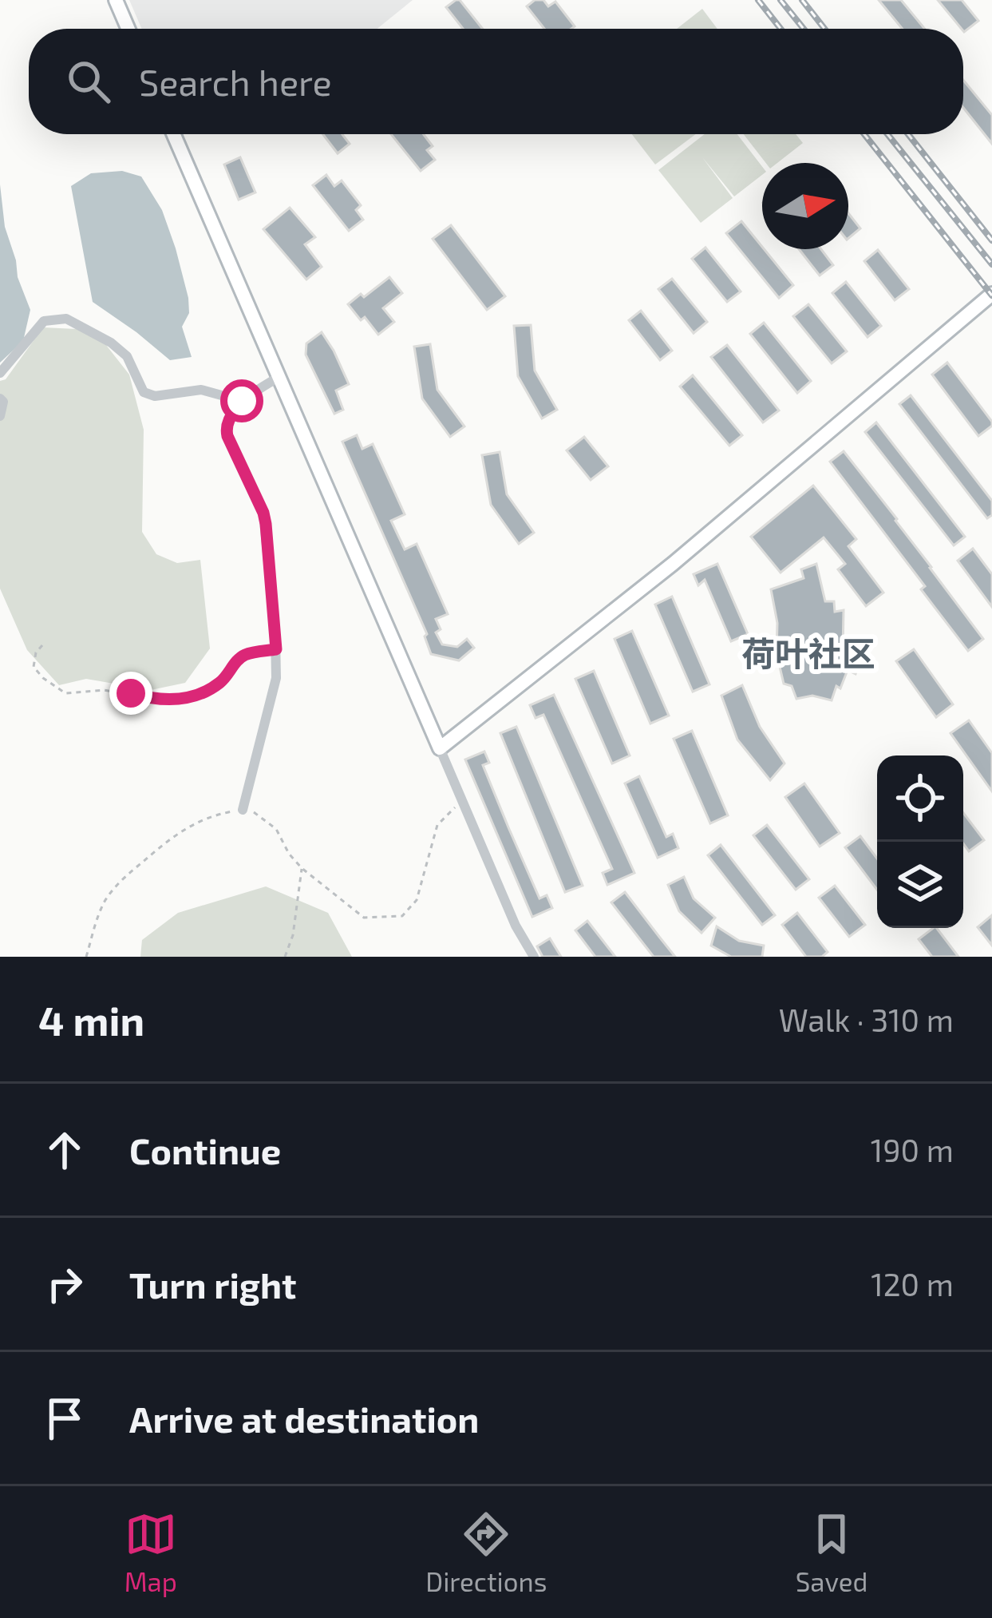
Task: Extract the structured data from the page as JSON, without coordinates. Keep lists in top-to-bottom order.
{
  "districts": ["荷叶社区"],
  "north": "right",
  "page": {
    "search": "Search here",
    "heading": ["4 min", "Walk · 310 m"],
    "list": [
      ["Continue", "190 m"],
      ["Turn right", "120 m"],
      "Arrive at destination"
    ],
    "nav": ["Map", "Directions", "Saved"]
  }
}
